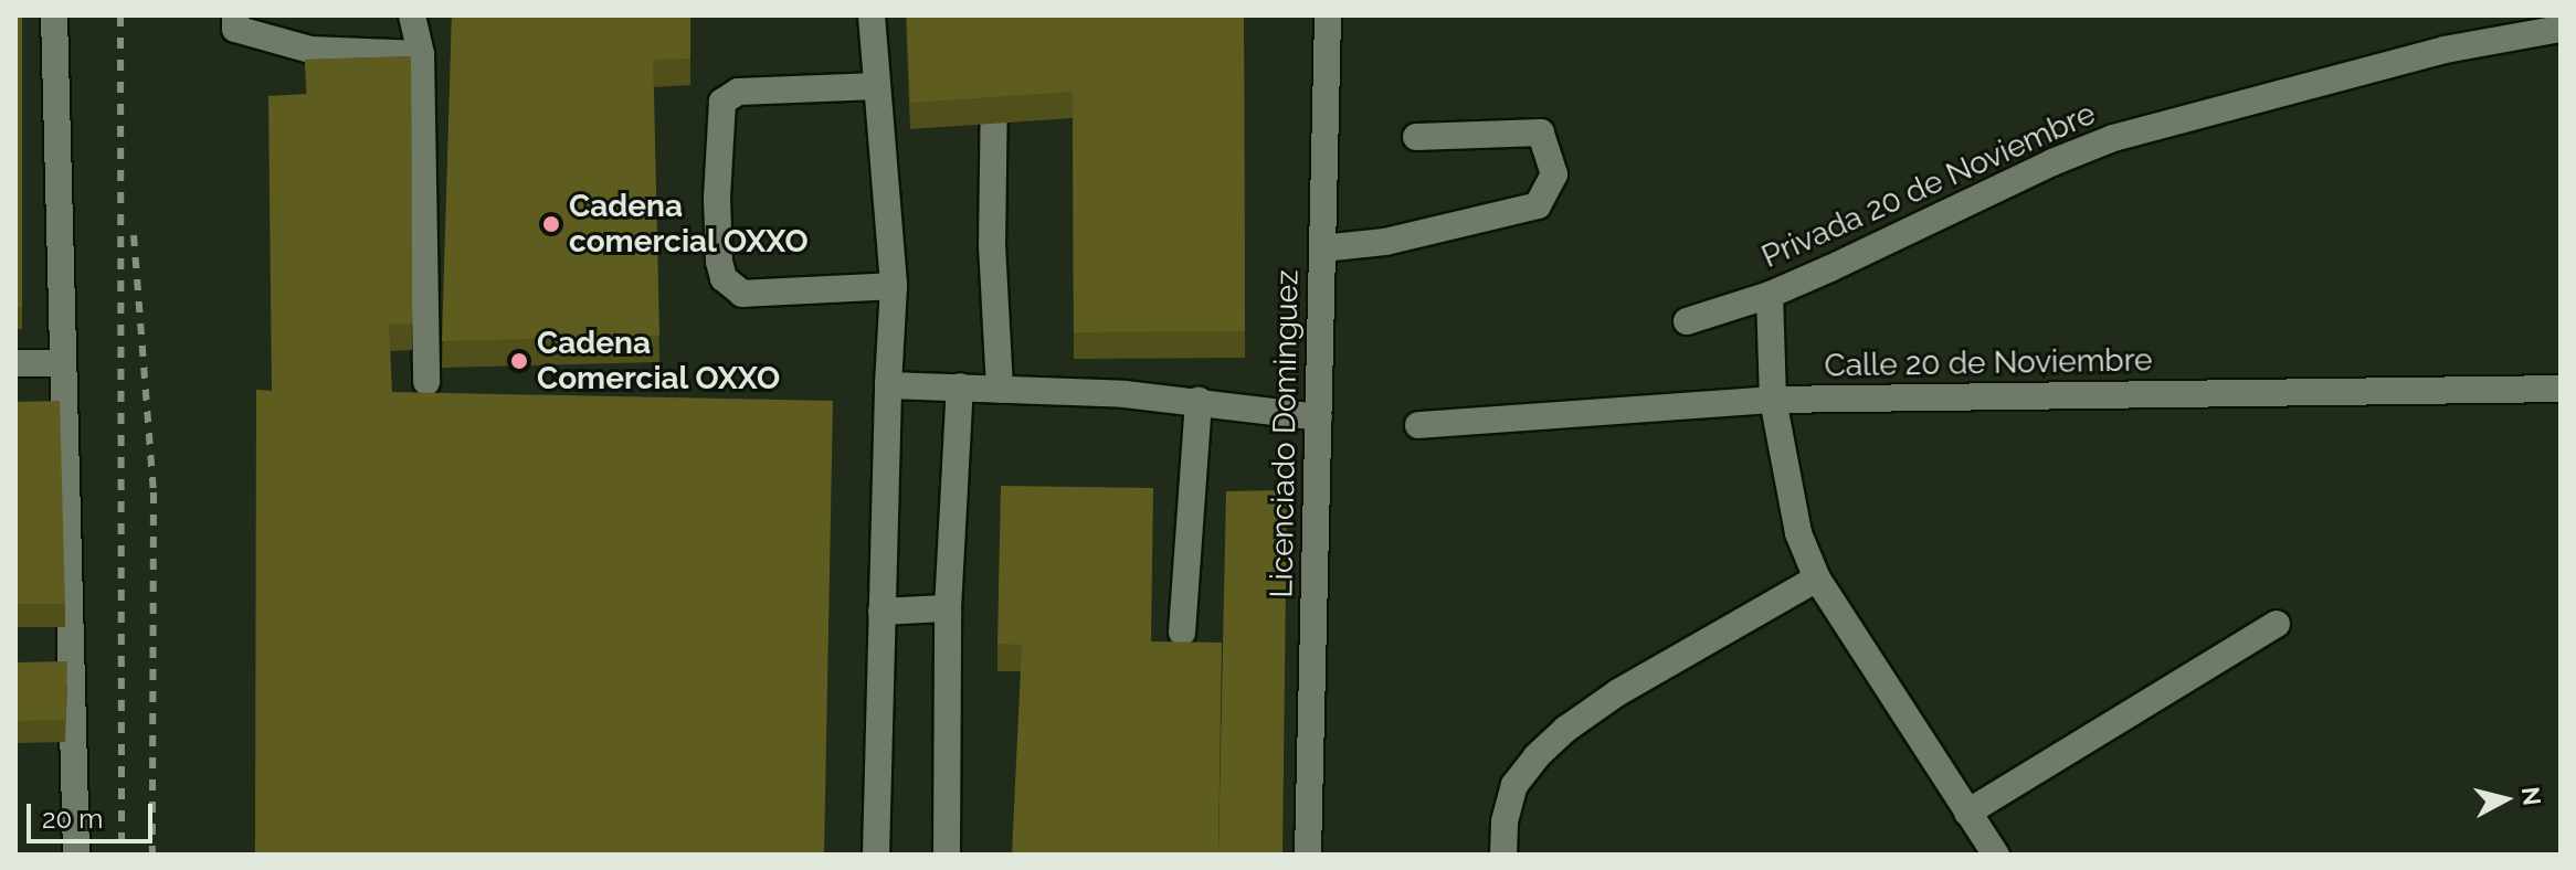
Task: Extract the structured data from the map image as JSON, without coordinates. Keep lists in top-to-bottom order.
{
  "streets": {
    "street": ["Privada 20 de Noviembre", "Calle 20 de Noviembre", "Licenciado Dominguez"]
  },
  "places": ["Cadena comercial OXXO", "Cadena Comercial OXXO"],
  "scale_bar": "20 m",
  "north": "right"
}
